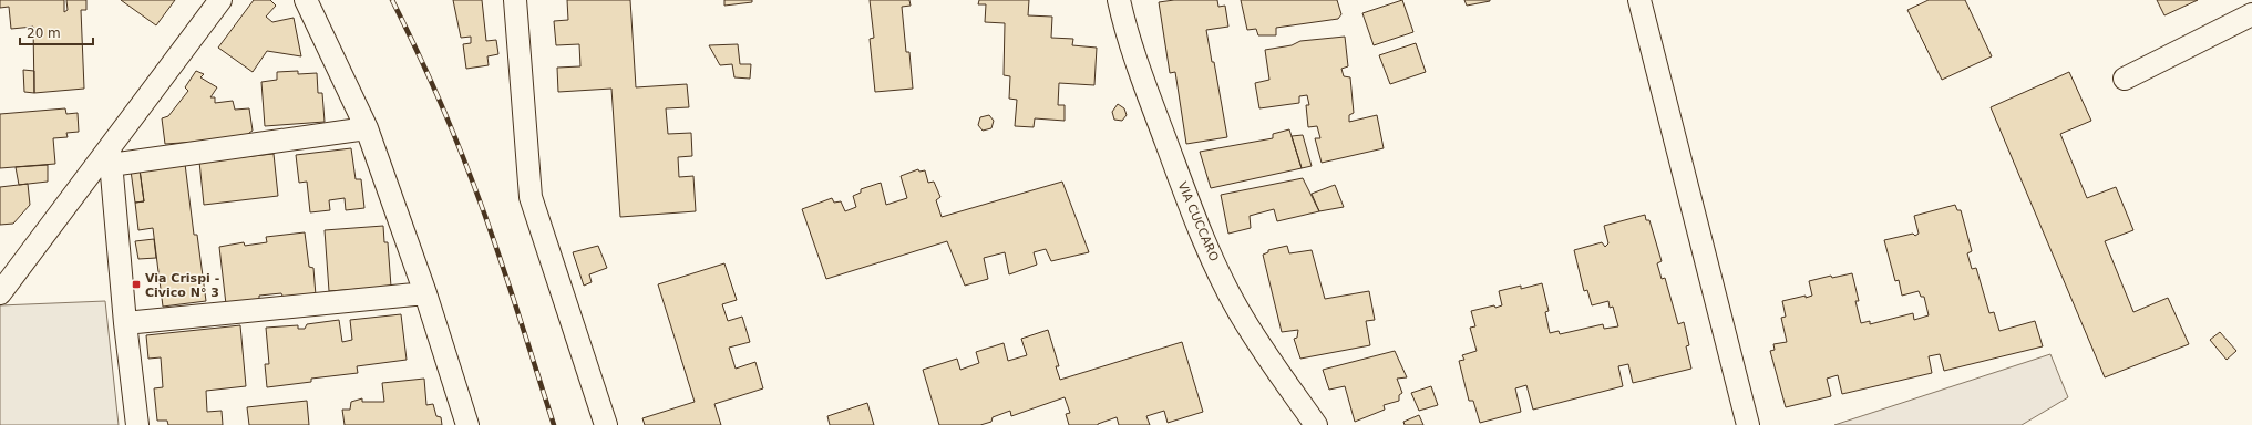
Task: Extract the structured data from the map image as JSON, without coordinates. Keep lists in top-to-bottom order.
{
  "streets": {
    "street": ["VIA CUCCARO"]
  },
  "places": {
    "transit": ["Via Crispi - Civico N° 3"]
  },
  "scale_bar": "20 m"
}
